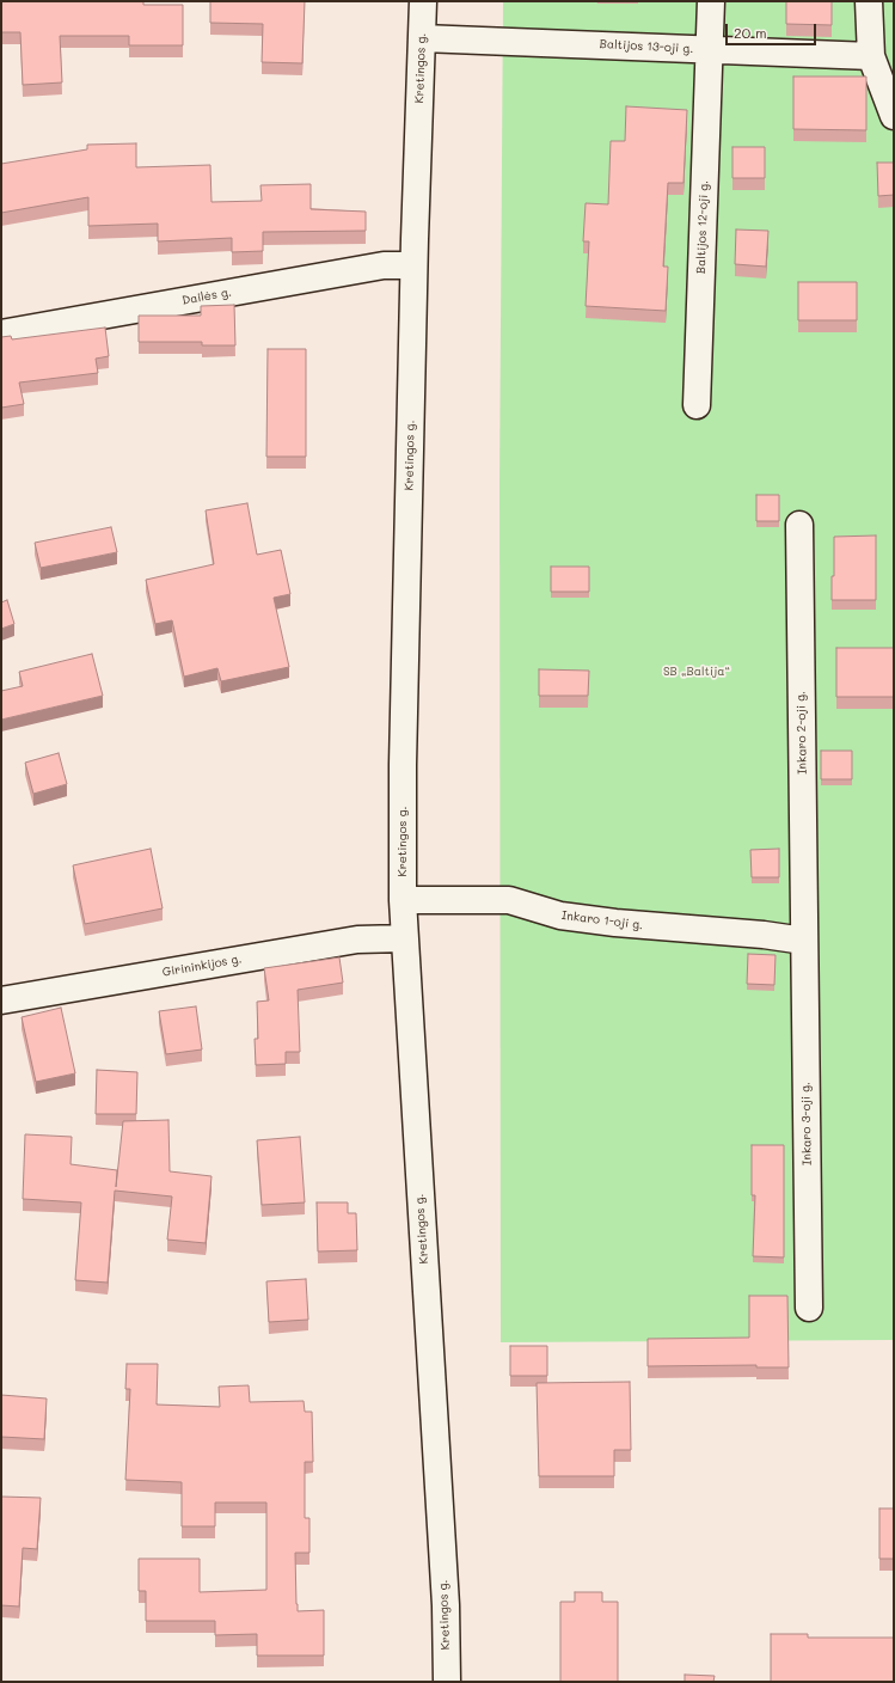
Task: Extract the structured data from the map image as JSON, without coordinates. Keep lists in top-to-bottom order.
{
  "streets": {
    "street": [
      "Baltijos 13-oji g.",
      "Kretingos g.",
      "Baltijos 12-oji g.",
      "Dailės g.",
      "Inkaro 2-oji g.",
      "Inkaro 1-oji g.",
      "Girininkijos g.",
      "Inkaro 3-oji g."
    ]
  },
  "crossings": [
    ["Baltijos 13-oji g.", "Kretingos g."],
    ["Baltijos 13-oji g.", "Baltijos 12-oji g."],
    ["Kretingos g.", "Dailės g."],
    ["Kretingos g.", "Inkaro 1-oji g."],
    ["Kretingos g.", "Girininkijos g."],
    ["Inkaro 2-oji g.", "Inkaro 1-oji g."],
    ["Inkaro 2-oji g.", "Inkaro 3-oji g."],
    ["Inkaro 1-oji g.", "Inkaro 3-oji g."]
  ],
  "parks": ["SB „Baltija“"],
  "scale_bar": "20 m"
}
